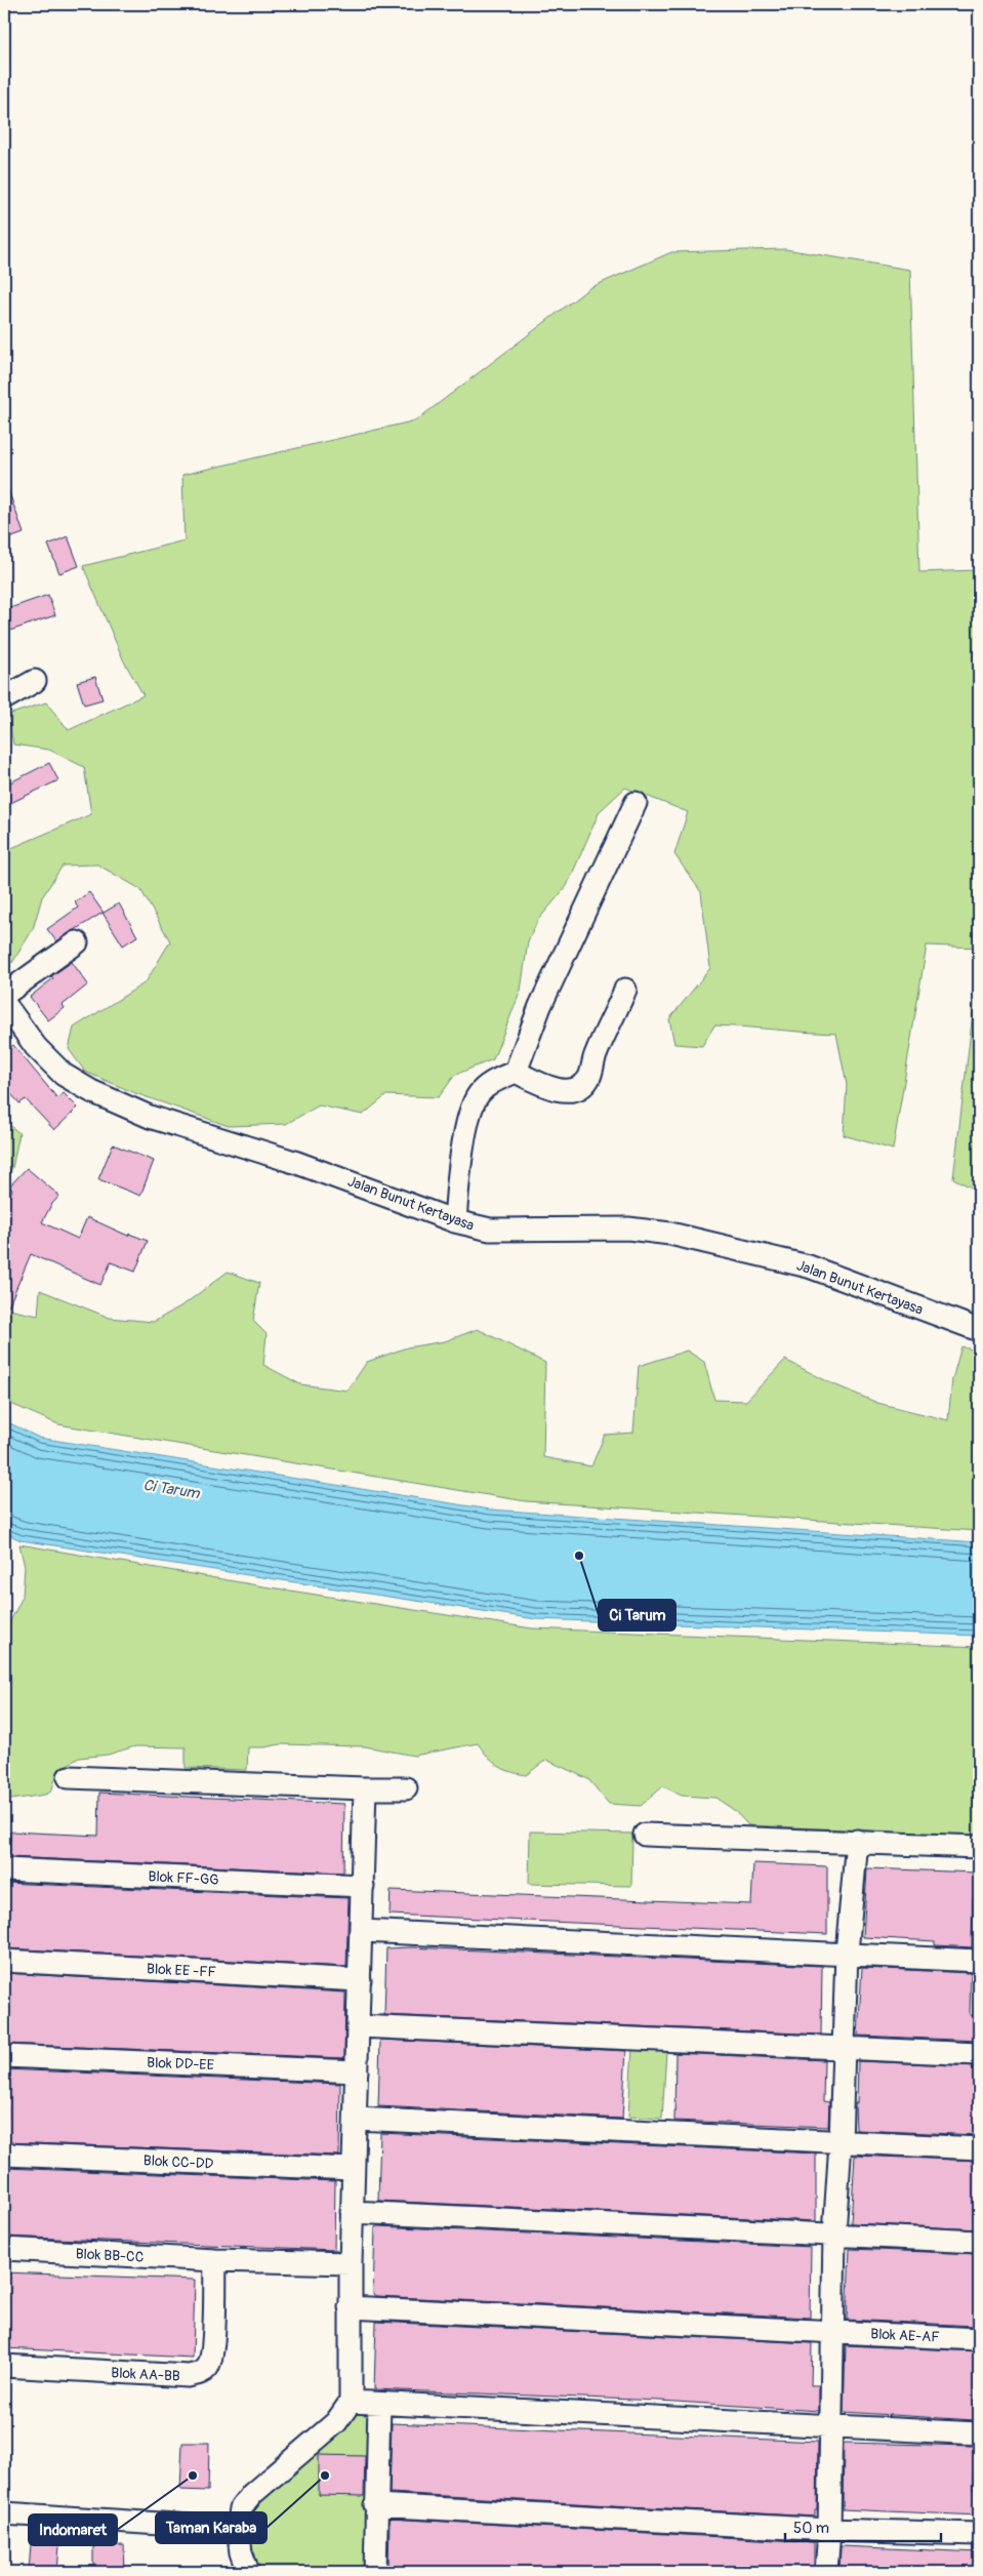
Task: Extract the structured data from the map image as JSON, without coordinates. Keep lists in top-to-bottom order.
{
  "streets": {
    "street": [
      "Jalan Bunut Kertayasa",
      "Blok FF-GG",
      "Blok EE -FF",
      "Blok DD-EE",
      "Blok CC-DD",
      "Blok BB-CC",
      "Blok AE-AF",
      "Blok AA-BB"
    ]
  },
  "crossings": [
    ["Blok BB-CC", "Blok AA-BB"]
  ],
  "water": ["Ci Tarum"],
  "places": ["Ci Tarum", "Indomaret", "Taman Karaba"],
  "scale_bar": "50 m"
}
